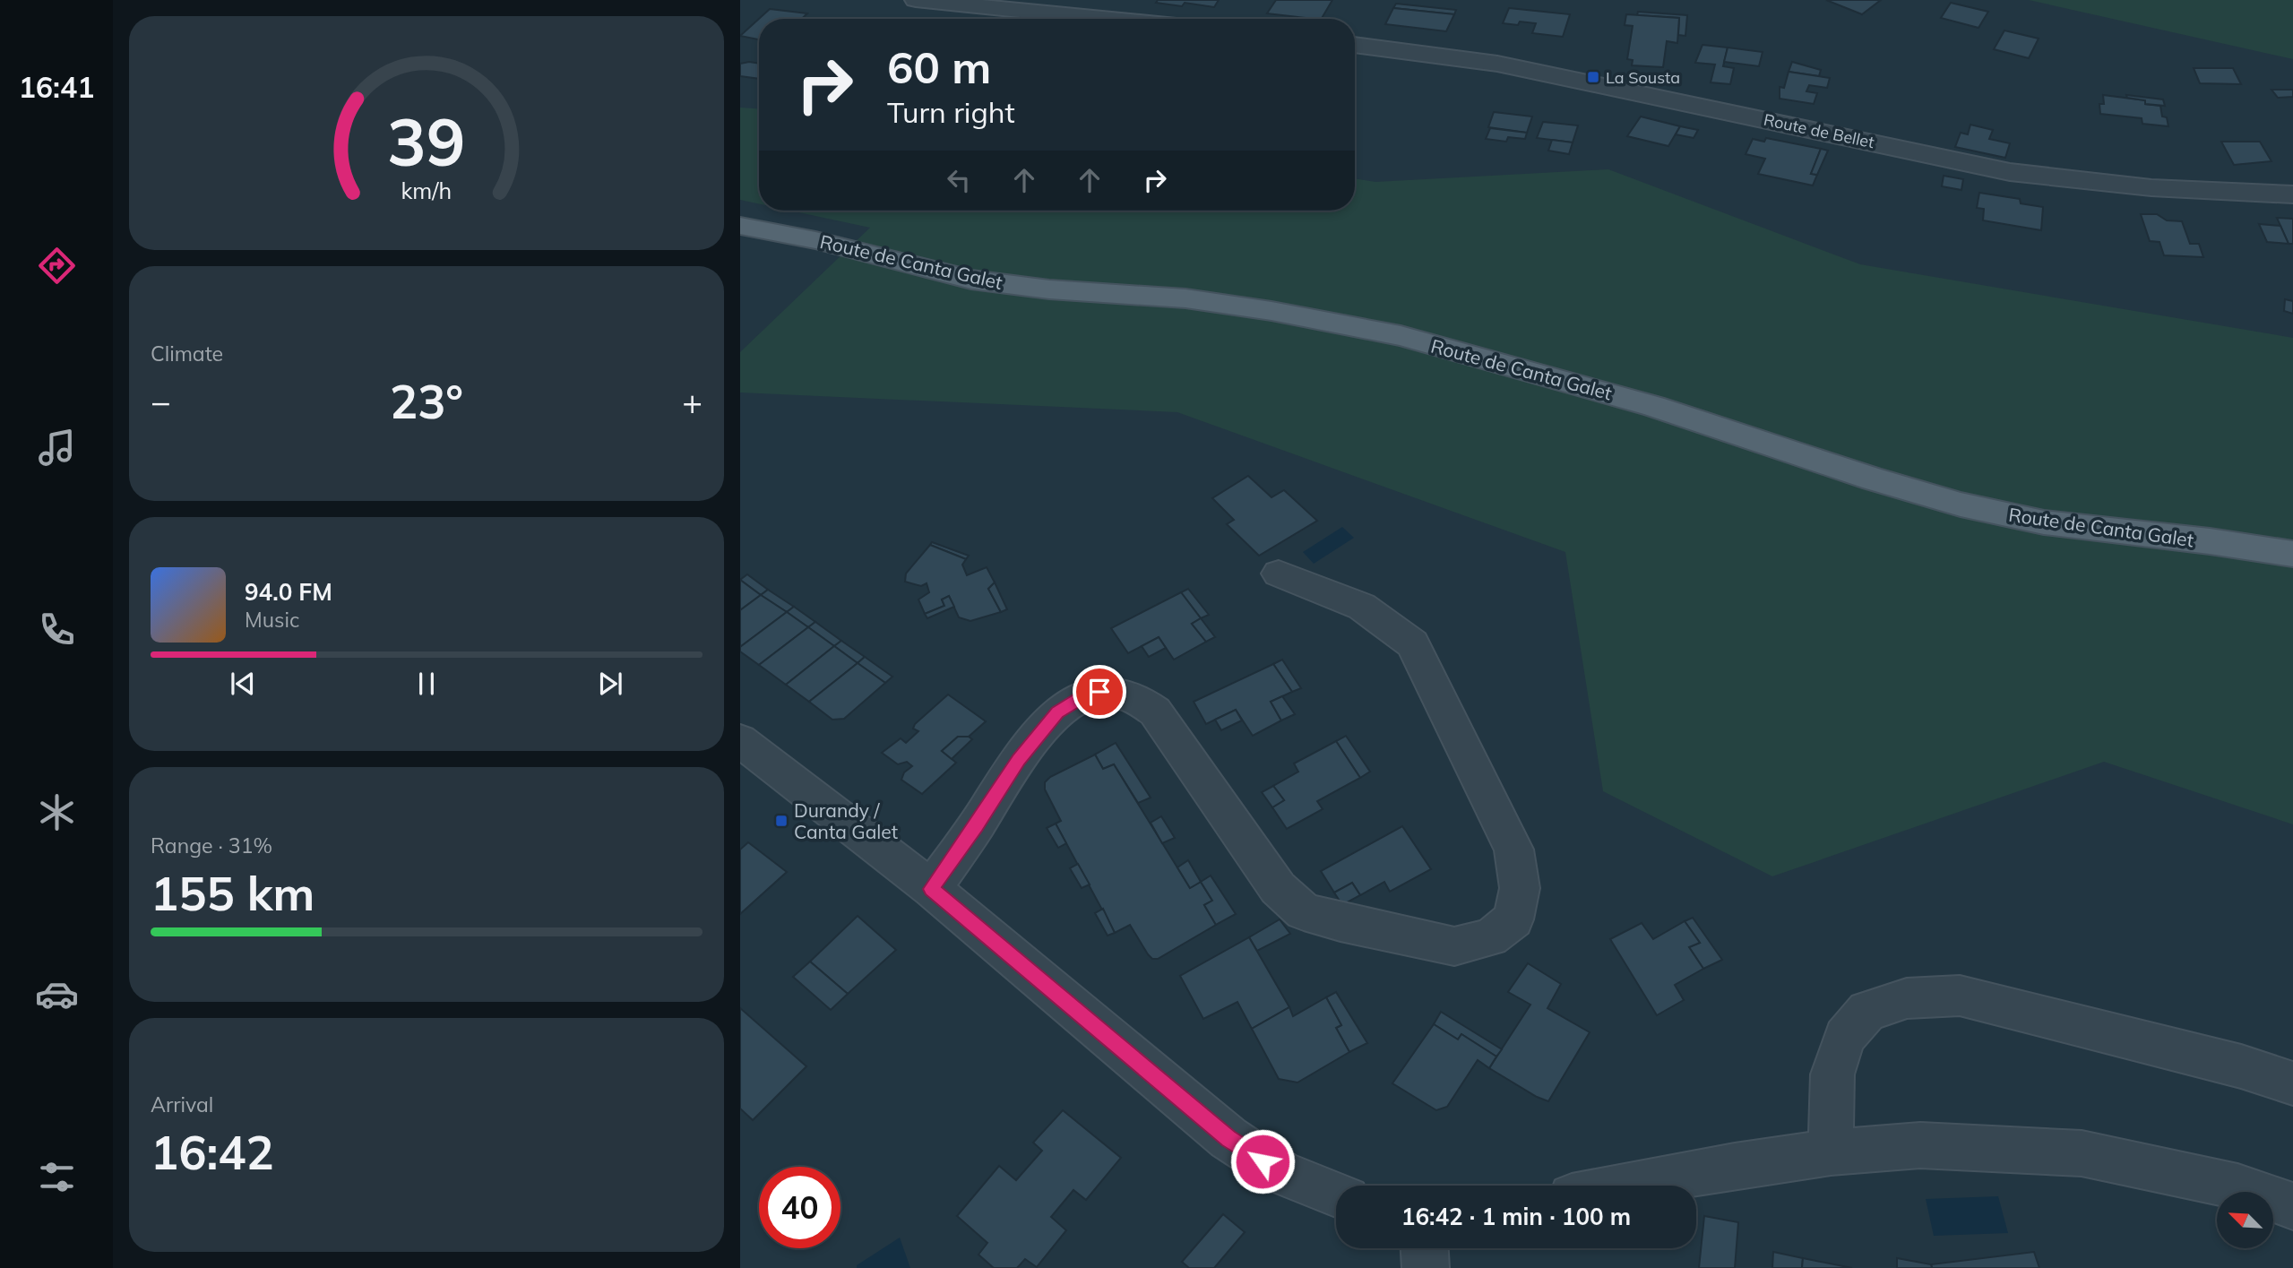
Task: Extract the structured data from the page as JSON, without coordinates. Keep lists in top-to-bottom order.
{
  "streets": {
    "main road": ["Route de Canta Galet"],
    "street": ["Route de Bellet"]
  },
  "places": {
    "transit": ["La Sousta", "Durandy / Canta Galet"]
  },
  "north": "top left",
  "page": {
    "tabs": "16:41",
    "turn": ["60 m", "Turn right"],
    "tile": [
      "Climate",
      ["Range · 31%", "155 km"],
      ["Arrival", "16:42"]
    ],
    "heat": ["−", "23°", "+"],
    "song": ["94.0 FM", "Music"],
    "limit": "40",
    "trip": "16:42 · 1 min · 100 m",
    "gauge": ["39", "km/h"]
  }
}
